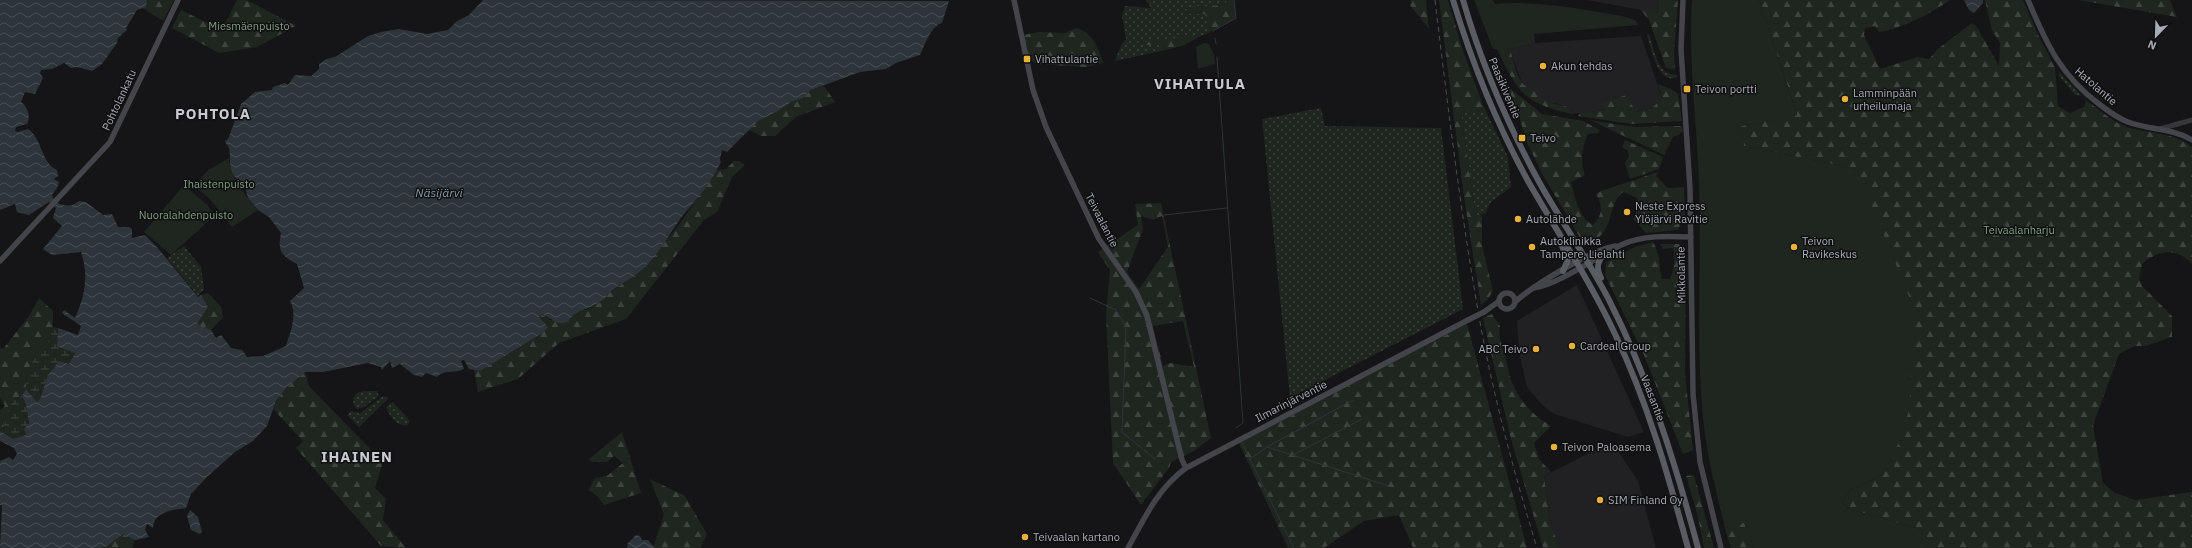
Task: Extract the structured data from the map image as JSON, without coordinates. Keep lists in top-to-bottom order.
{
  "streets": {
    "highway": ["Paasikiventie", "Vaasantie"],
    "main road": [
      "Hatolantie",
      "Pohtolankatu",
      "Teivaalantie",
      "Mikkolantie",
      "Ilmarinjärventie"
    ]
  },
  "crossings": [
    ["Paasikiventie", "Vaasantie"],
    ["Teivaalantie", "Ilmarinjärventie"]
  ],
  "districts": ["VIHATTULA", "POHTOLA", "IHAINEN"],
  "water": ["Näsijärvi"],
  "parks": [
    "Miesmäenpuisto",
    "Ihaistenpuisto",
    "Nuoralahdenpuisto",
    "Teivaalanharju"
  ],
  "places": {
    "transit": ["Vihattulantie", "Teivon portti", "Teivo"],
    "other": [
      "Akun tehdas",
      "Lamminpään urheilumaja",
      "Neste Express Ylöjärvi Ravitie",
      "Autolähde",
      "Autoklinikka Tampere, Lielahti",
      "Teivon Ravikeskus",
      "Cardeal Group",
      "ABC Teivo",
      "Teivon Paloasema",
      "SIM Finland Oy",
      "Teivaalan kartano"
    ]
  },
  "north": "bottom left"
}
